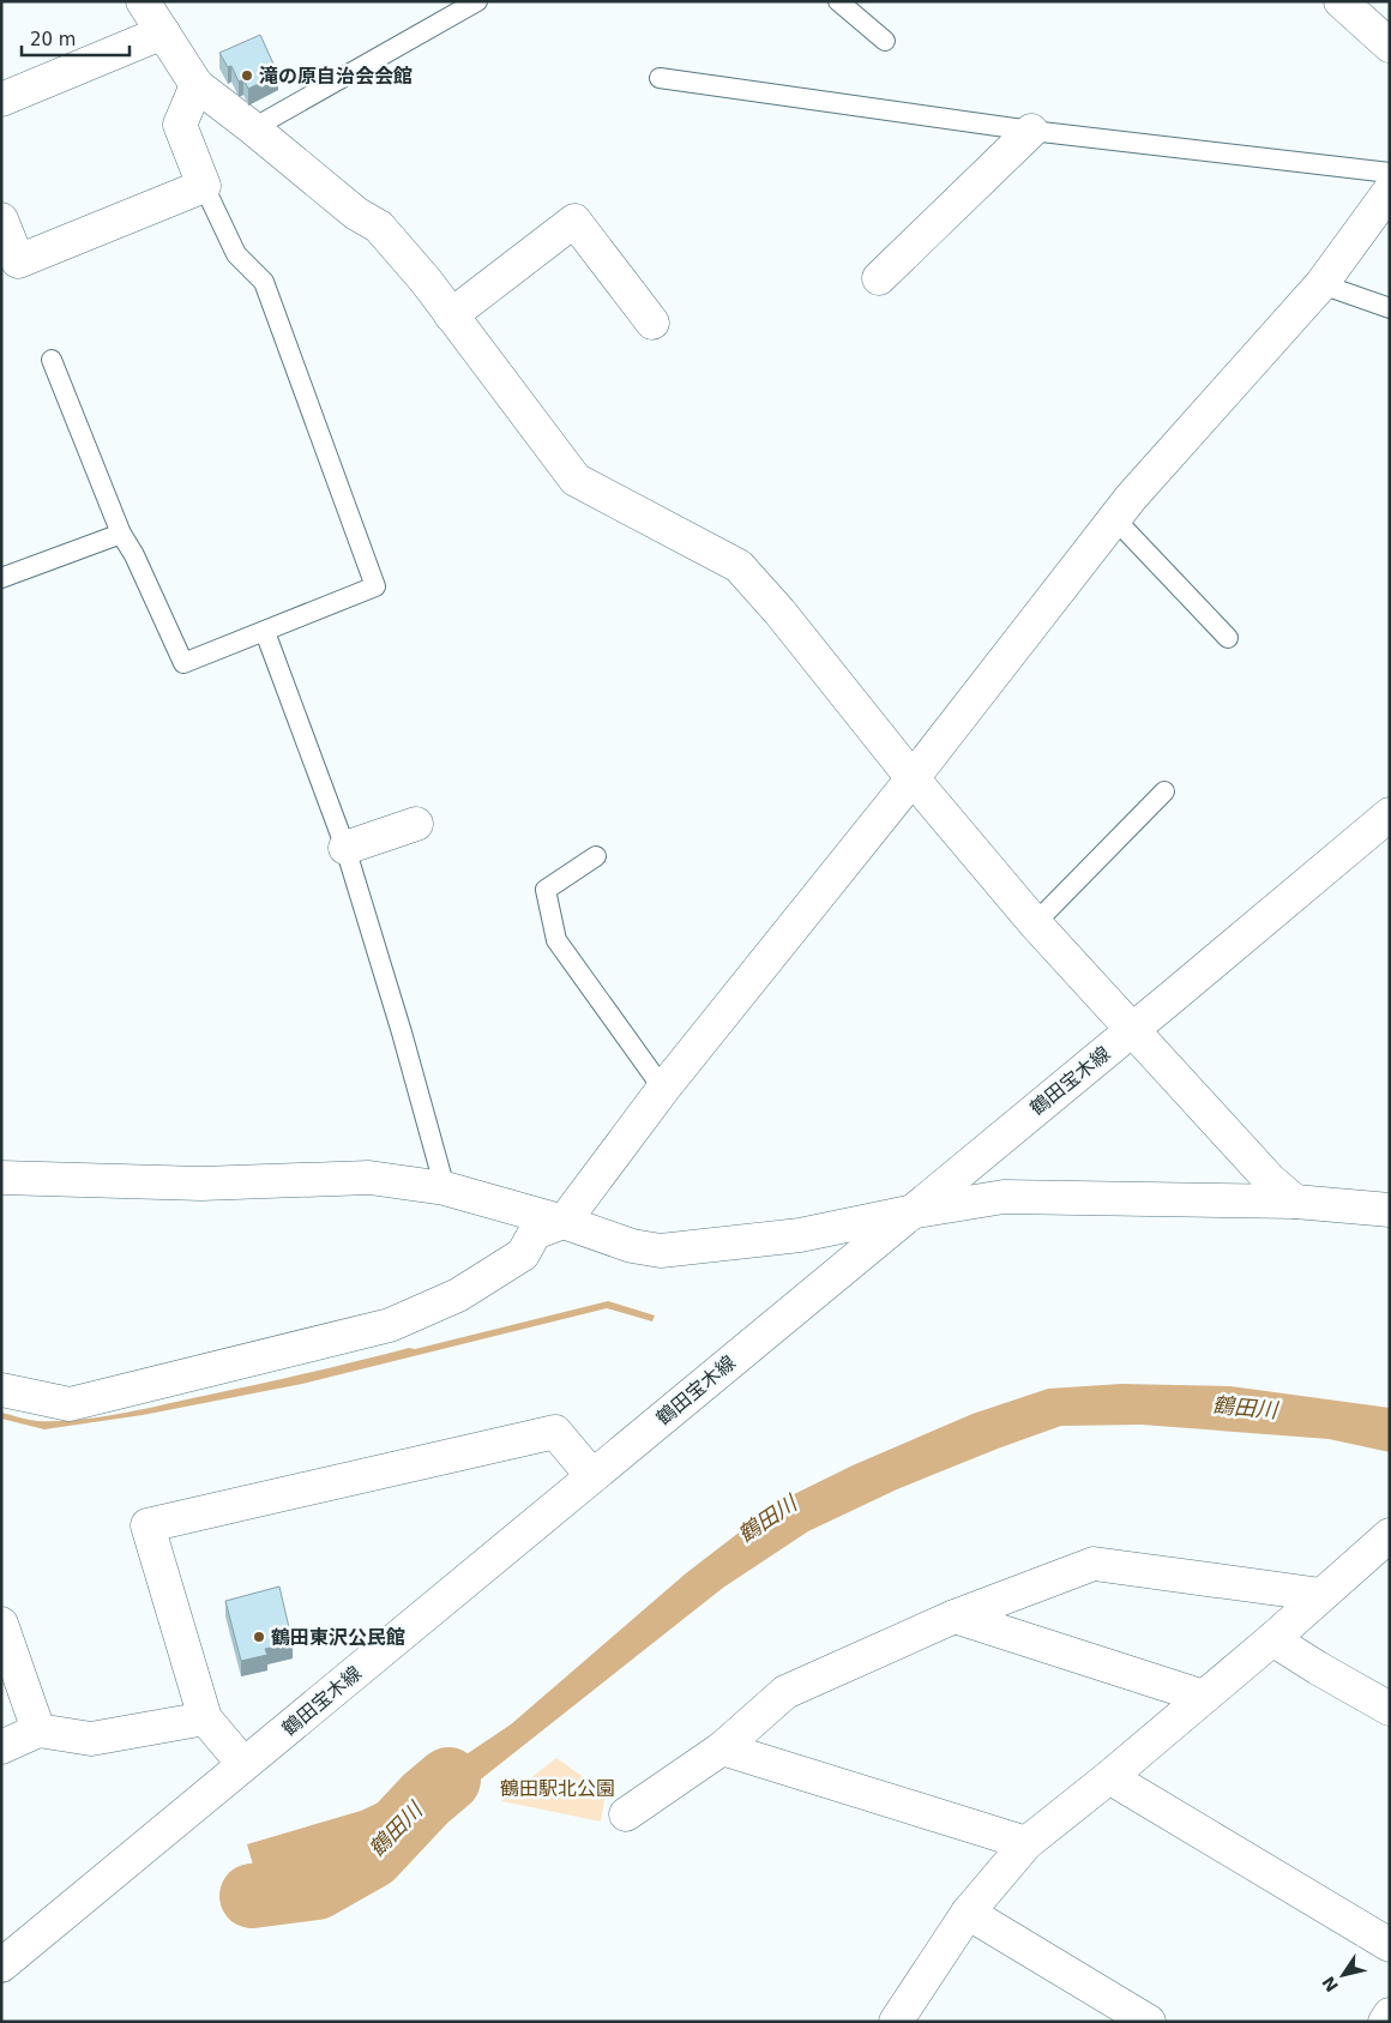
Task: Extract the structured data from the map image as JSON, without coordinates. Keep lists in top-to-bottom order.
{
  "streets": {
    "street": ["鶴田宝木線"]
  },
  "water": ["鶴田川"],
  "parks": ["鶴田駅北公園"],
  "places": ["滝の原自治会会館", "鶴田東沢公民館"],
  "scale_bar": "20 m",
  "north": "bottom left"
}
